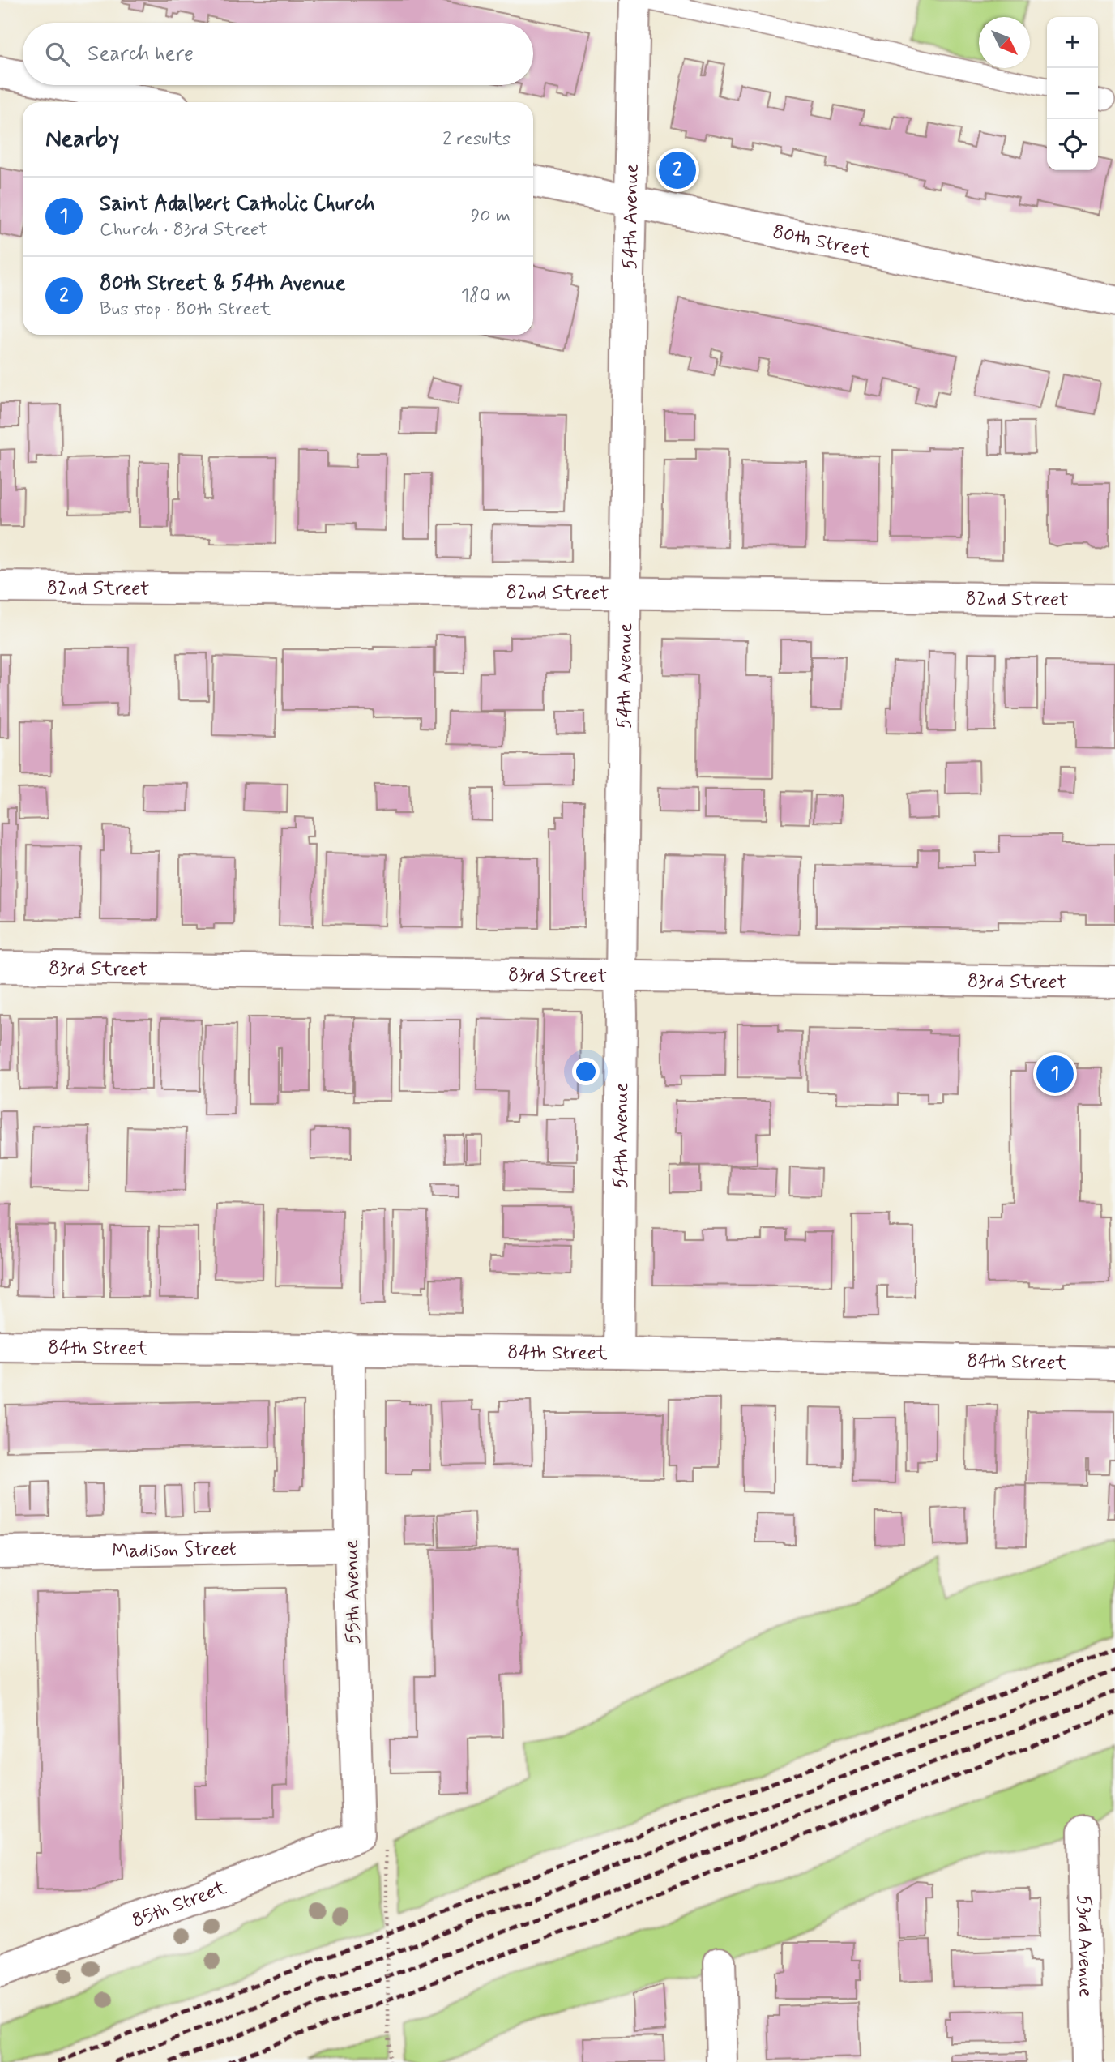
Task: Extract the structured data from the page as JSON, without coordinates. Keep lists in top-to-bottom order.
{
  "streets": {
    "street": [
      "54th Avenue",
      "80th Street",
      "82nd Street",
      "83rd Street",
      "84th Street",
      "Madison Street",
      "55th Avenue",
      "85th Street",
      "53rd Avenue"
    ]
  },
  "crossings": [
    ["54th Avenue", "80th Street"],
    ["54th Avenue", "82nd Street"],
    ["54th Avenue", "83rd Street"],
    ["54th Avenue", "84th Street"],
    ["84th Street", "55th Avenue"],
    ["Madison Street", "55th Avenue"],
    ["55th Avenue", "85th Street"]
  ],
  "north": "bottom right",
  "page": {
    "map_buttons": ["+", "−"],
    "search": "Search here",
    "heading": ["Nearby", "2 results"],
    "pins": ["2", "1"],
    "list": [
      {
        "mark": "1",
        "name": "Saint Adalbert Catholic Church",
        "note": "Church · 83rd Street",
        "value": "90 m"
      },
      {
        "mark": "2",
        "name": "80th Street & 54th Avenue",
        "note": "Bus stop · 80th Street",
        "value": "180 m"
      }
    ]
  }
}
